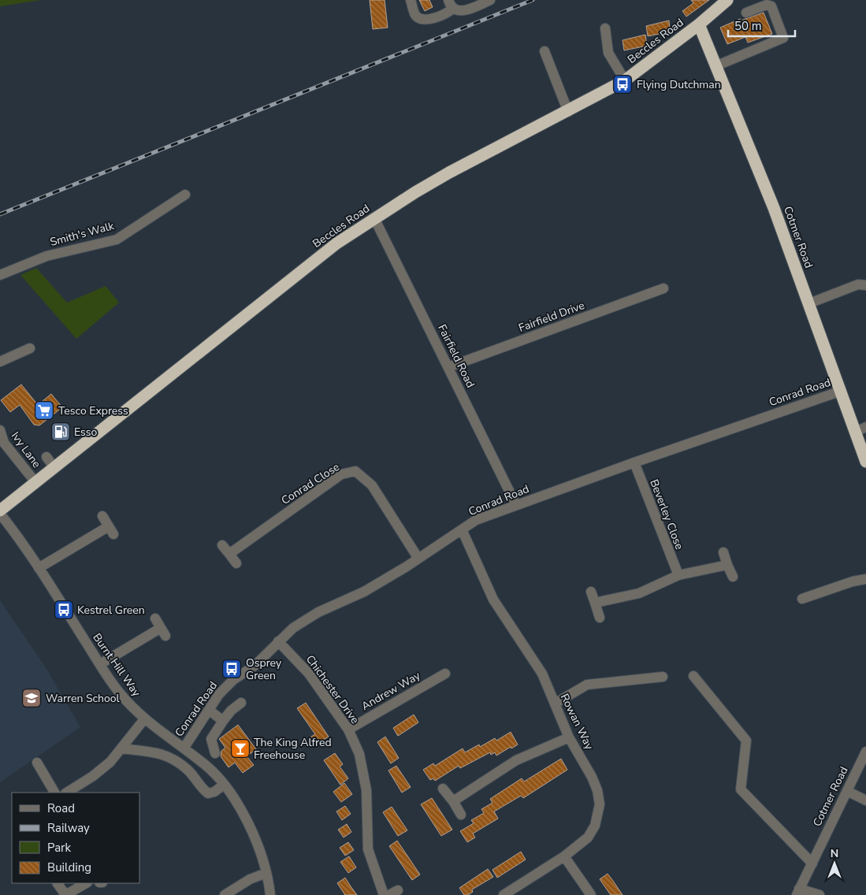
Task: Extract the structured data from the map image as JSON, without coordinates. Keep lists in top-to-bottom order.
{
  "streets": {
    "highway": ["Beccles Road", "Cotmer Road"],
    "street": [
      "Smith's Walk",
      "Fairfield Drive",
      "Fairfield Road",
      "Conrad Road",
      "Ivy Lane",
      "Conrad Close",
      "Beverley Close",
      "Burnt Hill Way",
      "Chichester Drive",
      "Andrew Way",
      "Rowan Way"
    ]
  },
  "crossings": [
    ["Beccles Road", "Cotmer Road"],
    ["Beccles Road", "Fairfield Road"],
    ["Beccles Road", "Ivy Lane"],
    ["Cotmer Road", "Conrad Road"],
    ["Fairfield Drive", "Fairfield Road"],
    ["Fairfield Road", "Conrad Road"],
    ["Conrad Road", "Conrad Close"],
    ["Conrad Road", "Beverley Close"],
    ["Conrad Road", "Burnt Hill Way"],
    ["Conrad Road", "Chichester Drive"],
    ["Conrad Road", "Rowan Way"],
    ["Chichester Drive", "Andrew Way"]
  ],
  "places": {
    "bus stop": ["Flying Dutchman", "Kestrel Green", "Osprey Green"],
    "supermarket": ["Tesco Express"],
    "fuel station": ["Esso"],
    "school or university": ["Warren School"],
    "bar": ["The King Alfred Freehouse"]
  },
  "legend": [
    "Road",
    "Railway",
    "Park",
    "Building"
  ],
  "scale_bar": "50 m",
  "north": "top"
}
